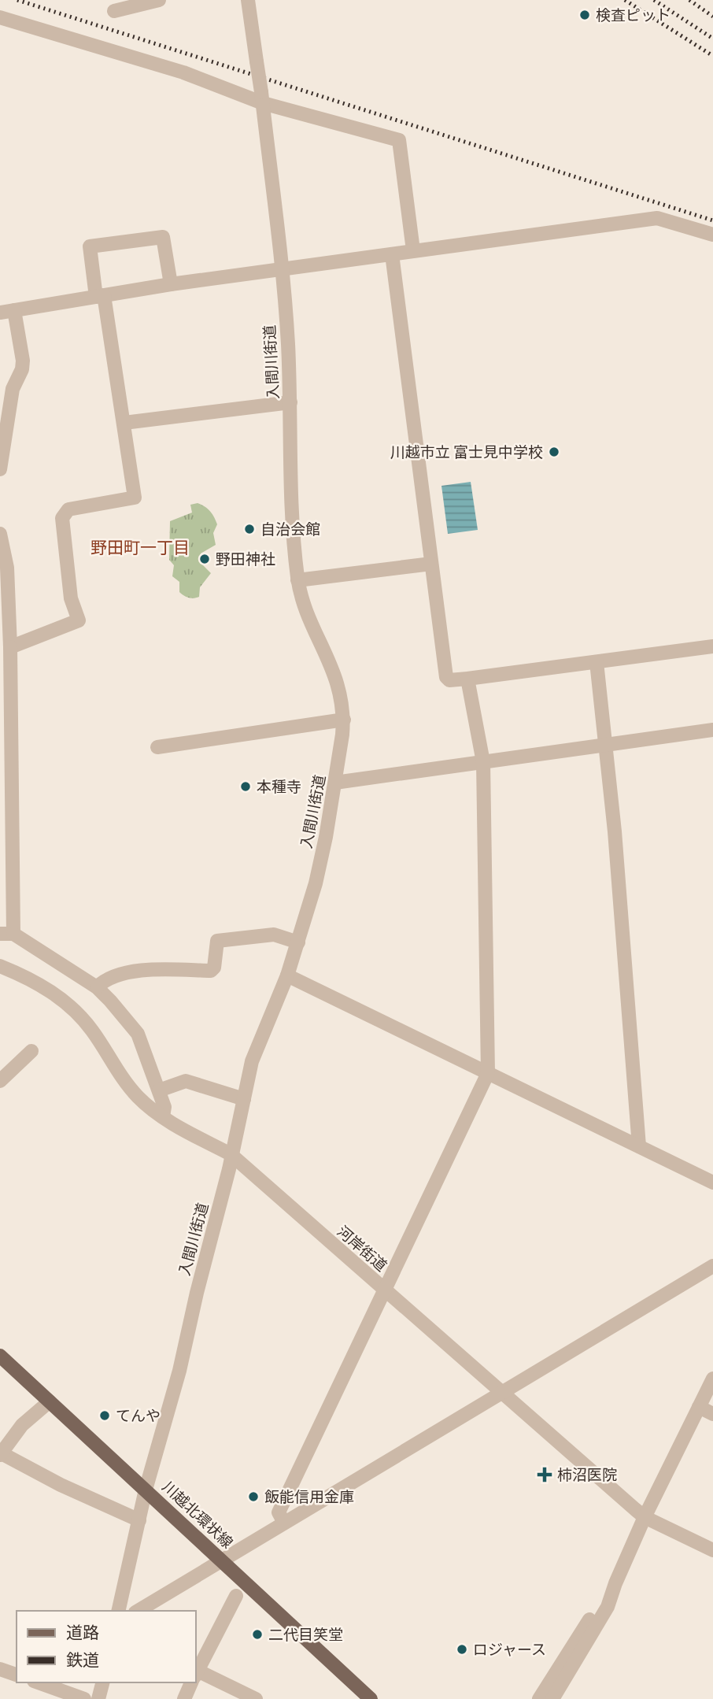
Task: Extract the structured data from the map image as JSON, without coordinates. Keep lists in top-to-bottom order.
{
  "streets": {
    "main road": ["川越北環状線"],
    "street": ["入間川街道", "河岸街道"]
  },
  "crossings": [
    ["入間川街道", "河岸街道"],
    ["入間川街道", "川越北環状線"]
  ],
  "districts": ["野田町一丁目"],
  "places": {
    "other": [
      "検査ピット",
      "川越市立 富士見中学校",
      "自治会館",
      "野田神社",
      "本種寺",
      "てんや",
      "飯能信用金庫",
      "二代目笑堂",
      "ロジャース"
    ],
    "health": ["柿沼医院"]
  },
  "legend": ["道路", "鉄道"]
}
